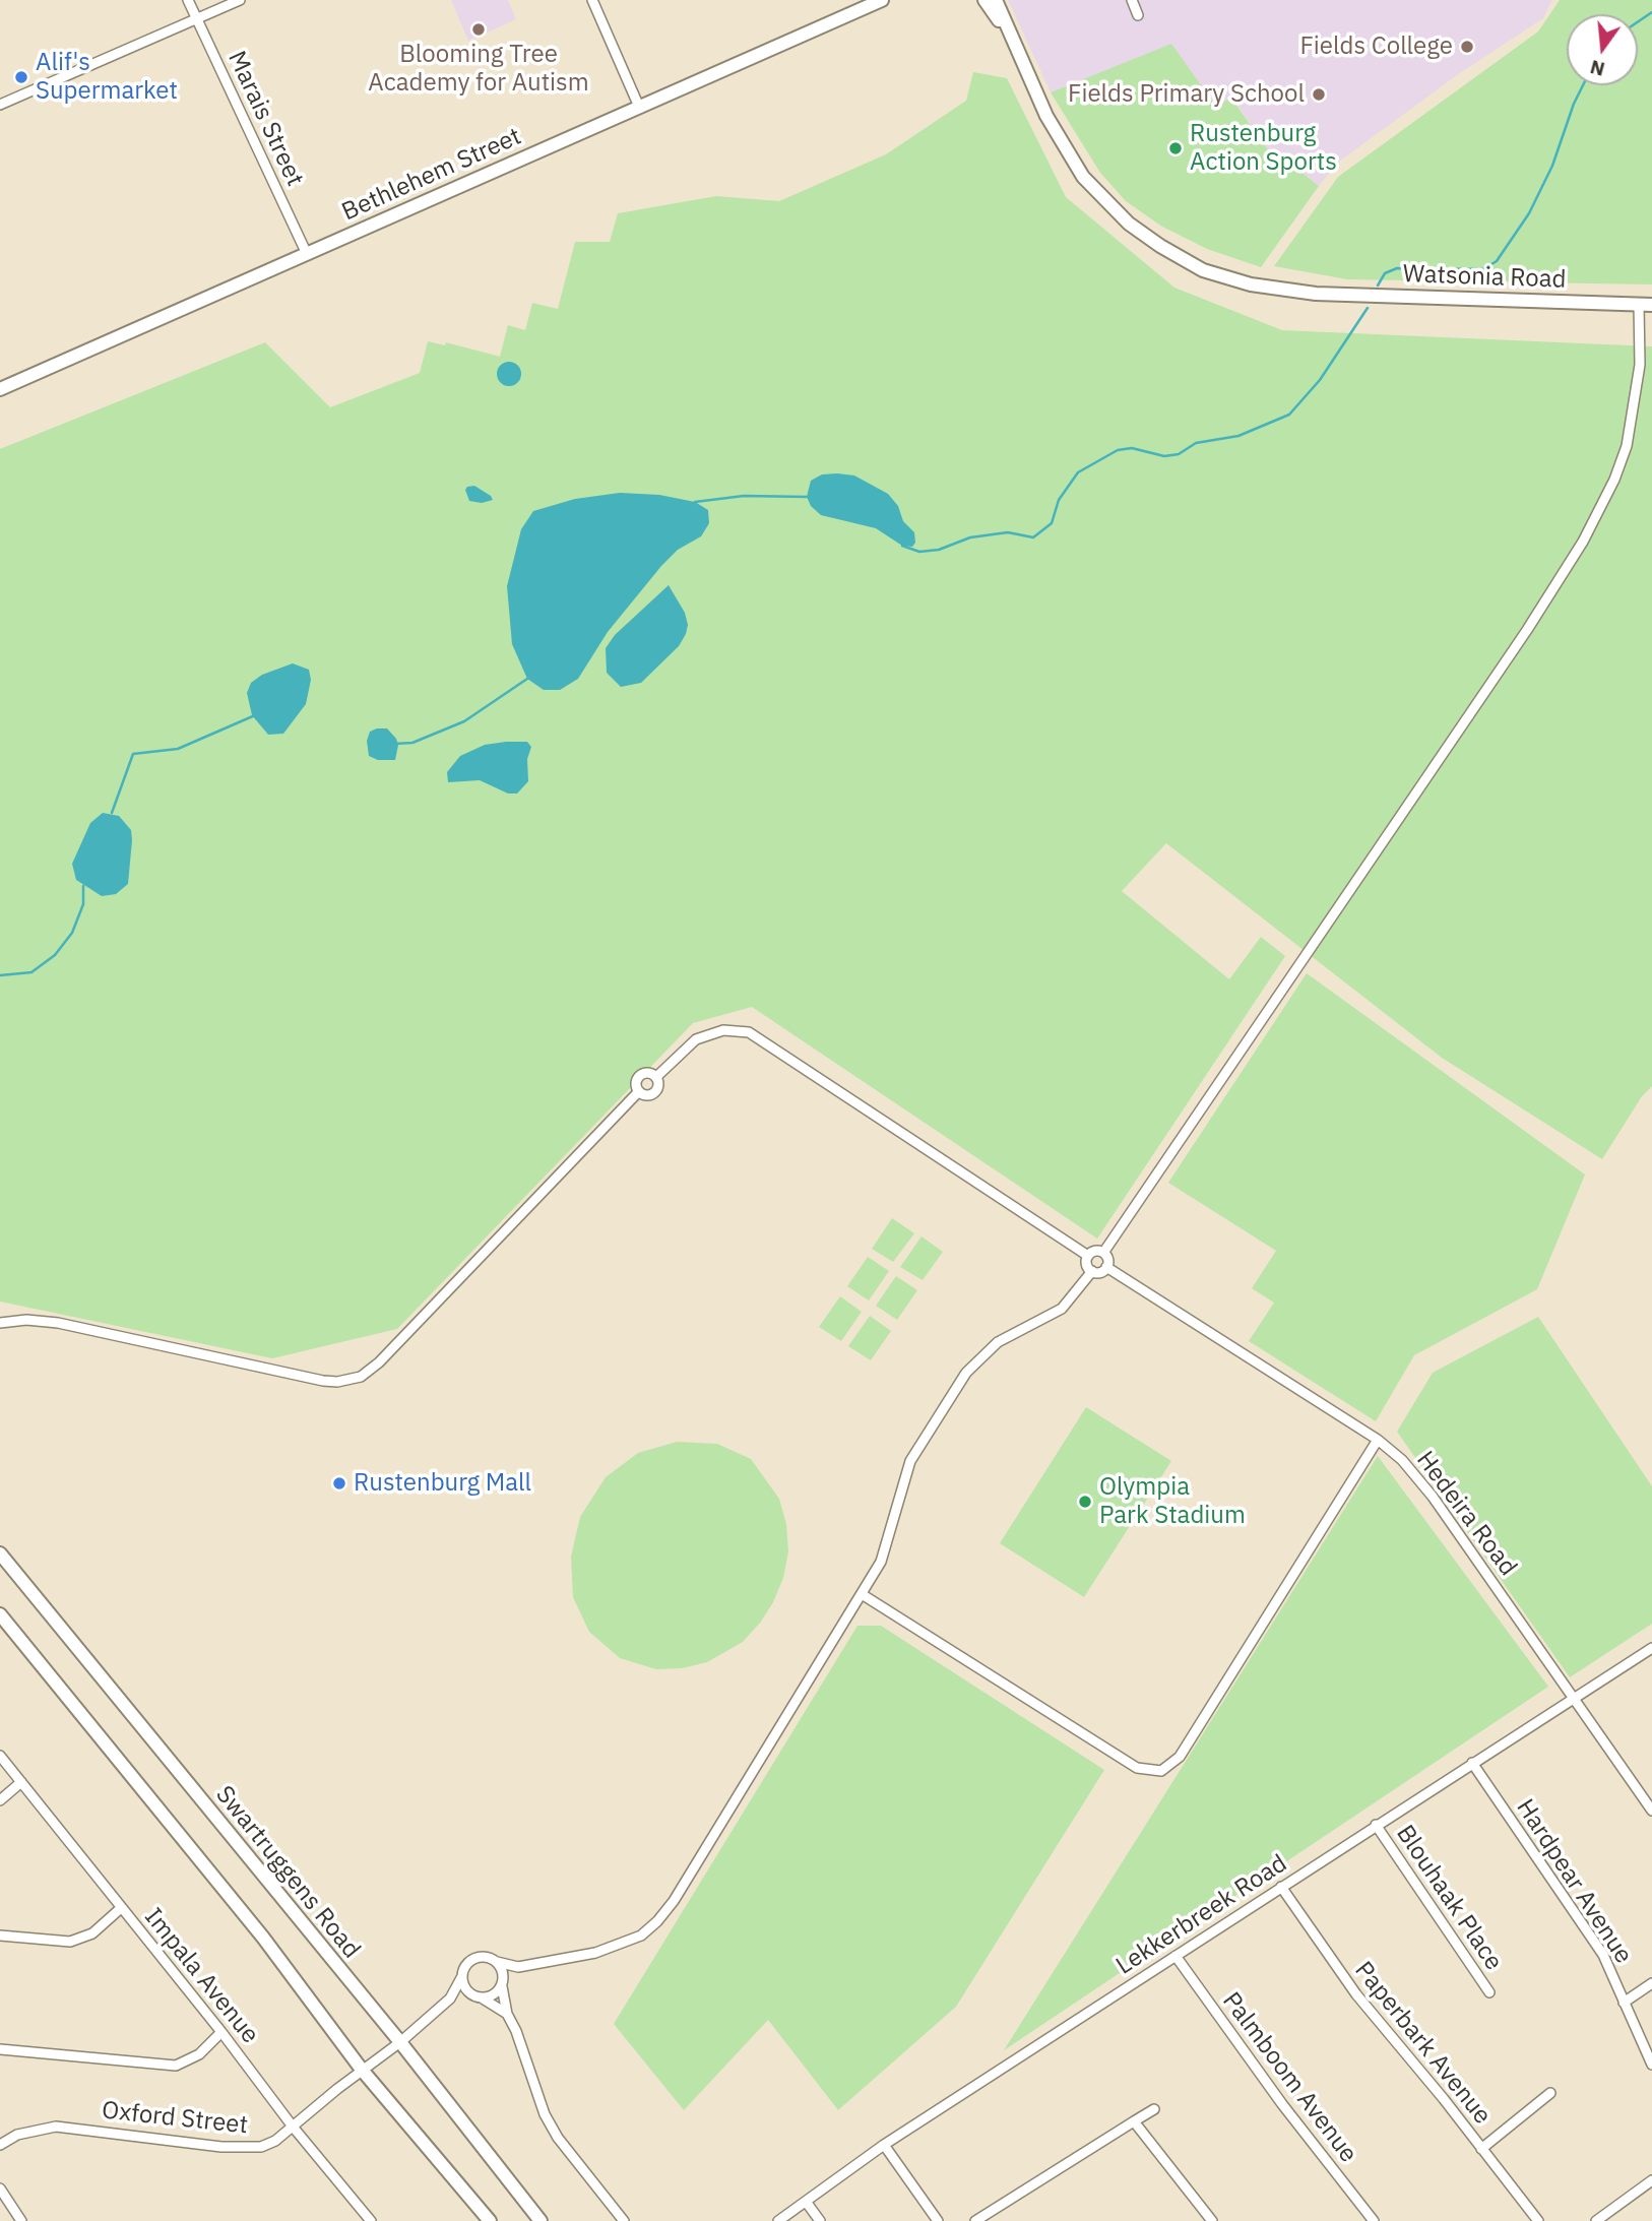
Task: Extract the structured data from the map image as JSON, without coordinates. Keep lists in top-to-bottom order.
{
  "streets": {
    "main road": ["Bethlehem Street", "Watsonia Road", "Swartruggens Road"],
    "street": [
      "Marais Street",
      "Hedeira Road",
      "Hardpear Avenue",
      "Blouhaak Place",
      "Lekkerbreek Road",
      "Impala Avenue",
      "Paperbark Avenue",
      "Palmboom Avenue",
      "Oxford Street"
    ]
  },
  "crossings": [
    ["Marais Street", "Bethlehem Street"],
    ["Hedeira Road", "Lekkerbreek Road"],
    ["Swartruggens Road", "Oxford Street"],
    ["Hardpear Avenue", "Lekkerbreek Road"],
    ["Blouhaak Place", "Lekkerbreek Road"],
    ["Lekkerbreek Road", "Paperbark Avenue"],
    ["Lekkerbreek Road", "Palmboom Avenue"],
    ["Impala Avenue", "Oxford Street"]
  ],
  "places": [
    "Blooming Tree Academy for Autism",
    "Fields College",
    "Alif's Supermarket",
    "Fields Primary School",
    "Rustenburg Action Sports",
    "Rustenburg Mall",
    "Olympia Park Stadium"
  ],
  "north": "bottom"
}
